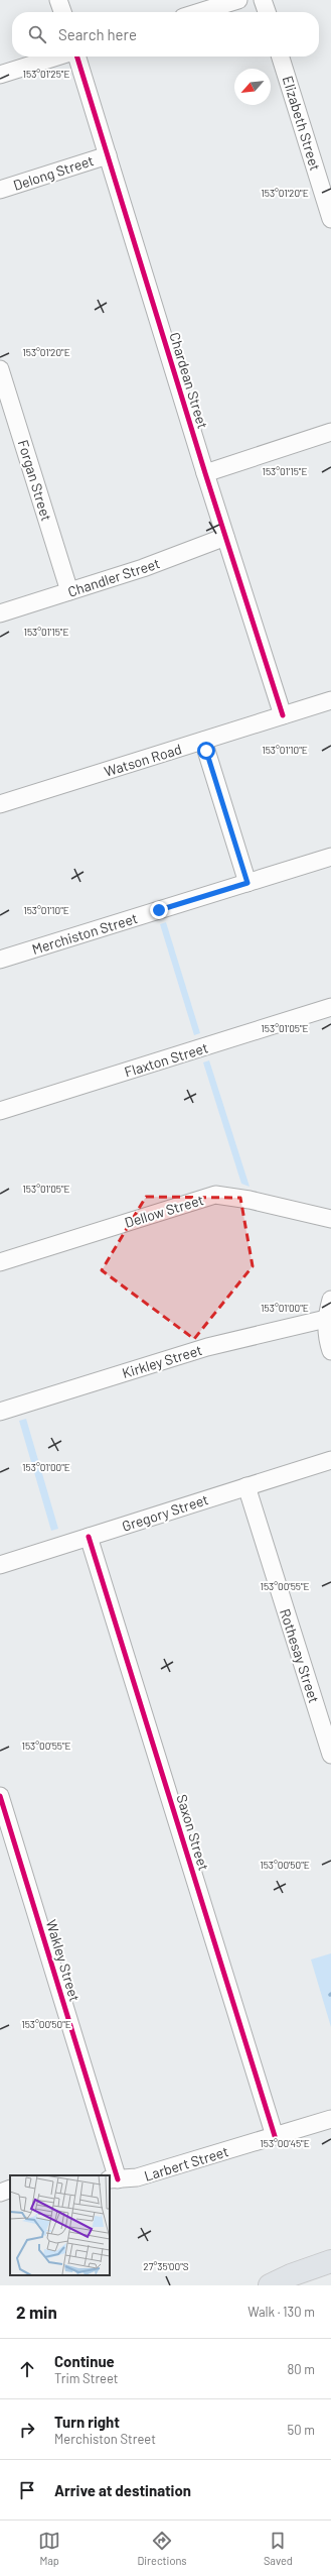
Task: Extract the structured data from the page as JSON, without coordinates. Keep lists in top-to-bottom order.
{
  "streets": {
    "street": [
      "Elizabeth Street",
      "Delong Street",
      "Chardean Street",
      "Forgan Street",
      "Chandler Street",
      "Watson Road",
      "Merchiston Street",
      "Flaxton Street",
      "Dellow Street",
      "Kirkley Street",
      "Gregory Street",
      "Rothesay Street",
      "Saxon Street",
      "Wakley Street",
      "Larbert Street"
    ]
  },
  "crossings": [
    ["Delong Street", "Chardean Street"],
    ["Chardean Street", "Chandler Street"],
    ["Chardean Street", "Watson Road"],
    ["Forgan Street", "Chandler Street"],
    ["Gregory Street", "Rothesay Street"],
    ["Gregory Street", "Saxon Street"],
    ["Saxon Street", "Larbert Street"],
    ["Wakley Street", "Larbert Street"]
  ],
  "north": "bottom left",
  "page": {
    "search": "Search here",
    "heading": ["2 min", "Walk · 130 m"],
    "list": [
      ["Continue", "Trim Street", "80 m"],
      ["Turn right", "Merchiston Street", "50 m"],
      "Arrive at destination"
    ],
    "nav": ["Map", "Directions", "Saved"]
  },
  "coordinates": [
    "153°01'25\"E",
    "153°01'20\"E",
    "153°01'15\"E",
    "153°01'10\"E",
    "153°01'05\"E",
    "153°01'00\"E",
    "153°00'55\"E",
    "153°00'50\"E",
    "153°00'45\"E",
    "27°35'00\"S"
  ]
}
